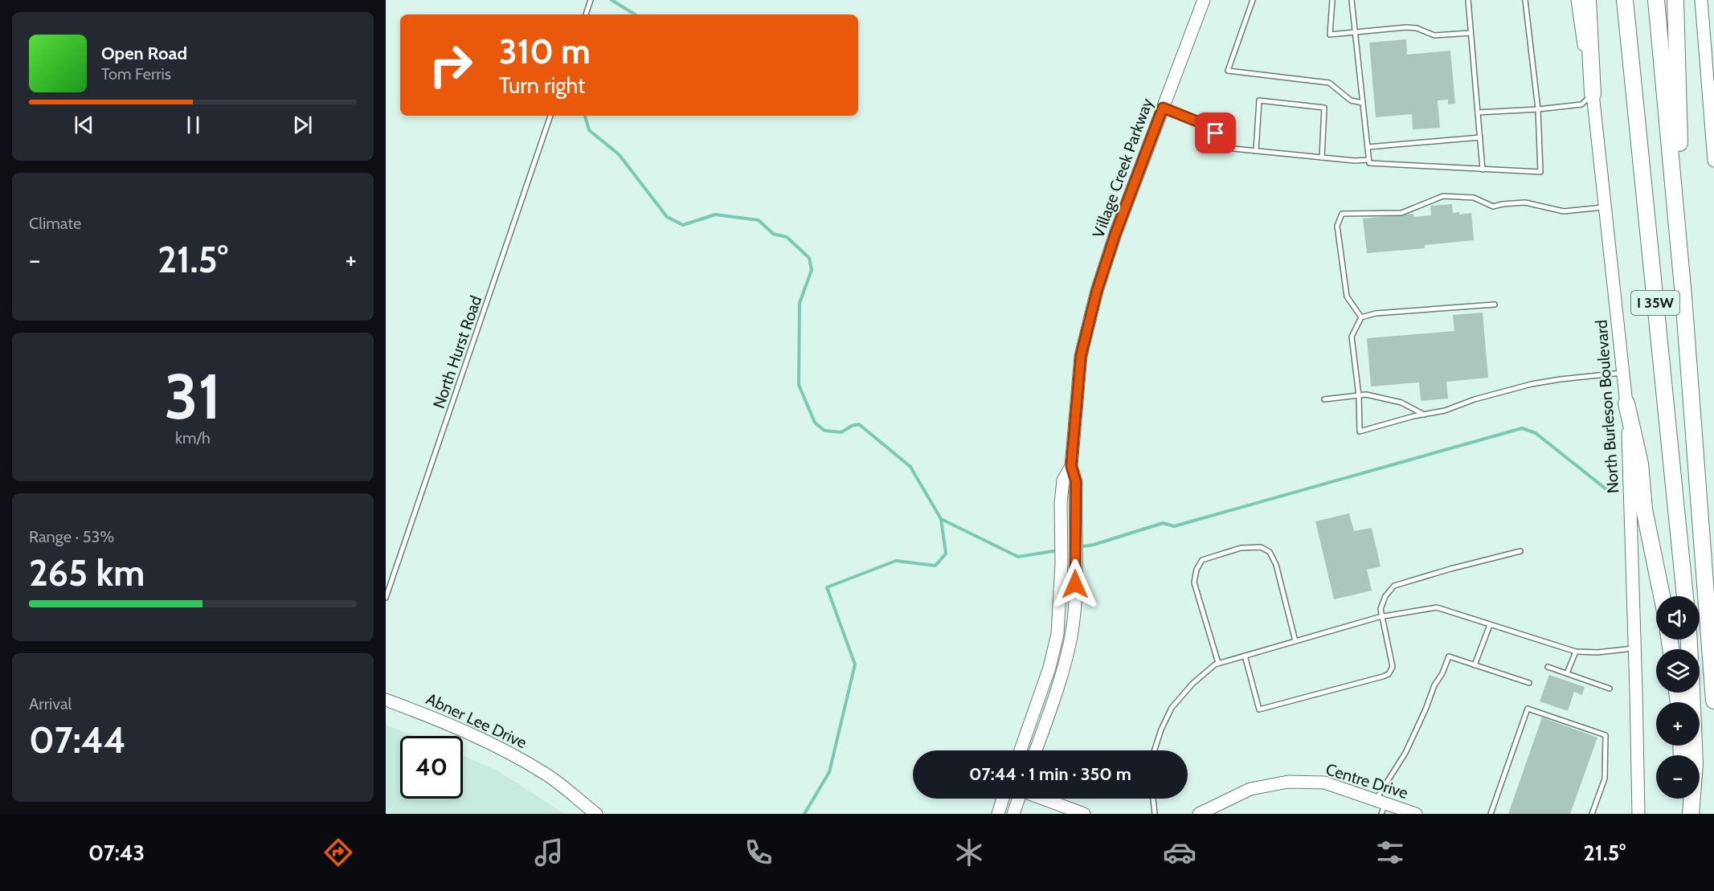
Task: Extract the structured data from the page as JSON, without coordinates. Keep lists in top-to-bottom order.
{
  "streets": {
    "highway": ["I 35W"],
    "street": [
      "Village Creek Parkway",
      "North Burleson Boulevard",
      "Abner Lee Drive",
      "Centre Drive"
    ],
    "lane": ["North Hurst Road"]
  },
  "page": {
    "turn": ["310 m", "Turn right"],
    "song": ["Open Road", "Tom Ferris"],
    "tile": [
      "Climate",
      ["31", "km/h"],
      ["Range · 53%", "265 km"],
      ["Arrival", "07:44"]
    ],
    "heat": ["−", "21.5°", "+"],
    "map_buttons": ["+", "−"],
    "limit": "40",
    "trip": "07:44 · 1 min · 350 m",
    "tabs": ["07:43", "21.5°"]
  }
}
